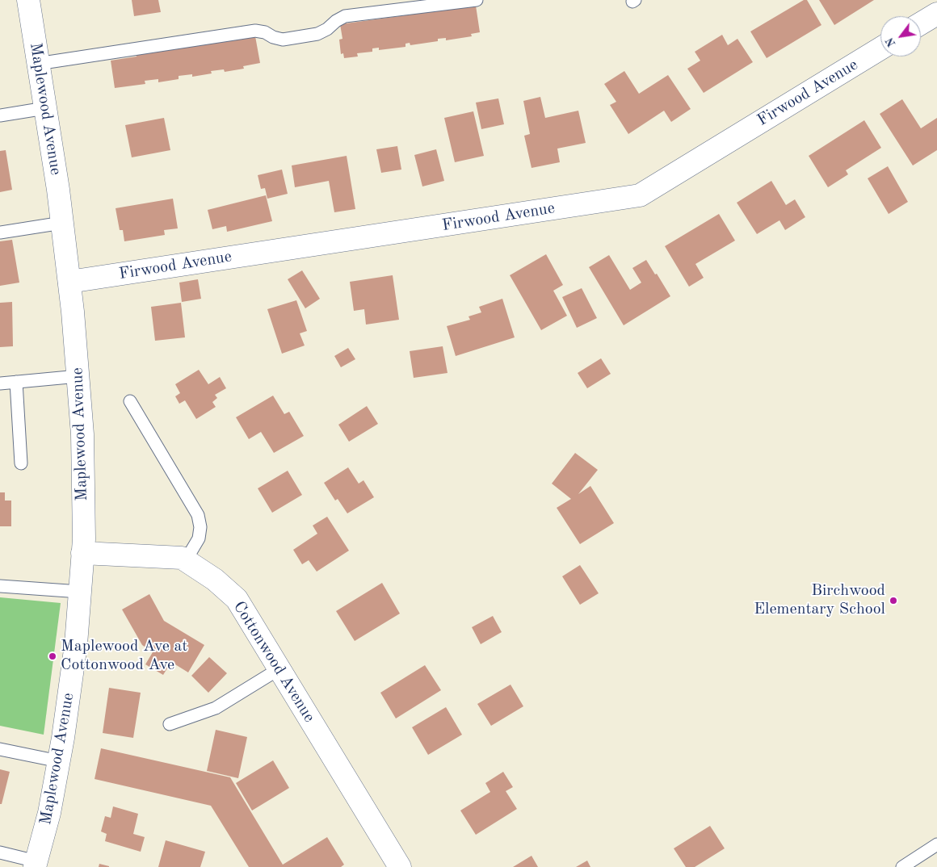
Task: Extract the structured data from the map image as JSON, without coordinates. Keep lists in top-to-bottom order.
{
  "streets": {
    "street": ["Firwood Avenue", "Maplewood Avenue", "Cottonwood Avenue"]
  },
  "crossings": [
    ["Firwood Avenue", "Maplewood Avenue"],
    ["Maplewood Avenue", "Cottonwood Avenue"]
  ],
  "places": ["Birchwood Elementary School", "Maplewood Ave at Cottonwood Ave"],
  "north": "bottom left"
}
